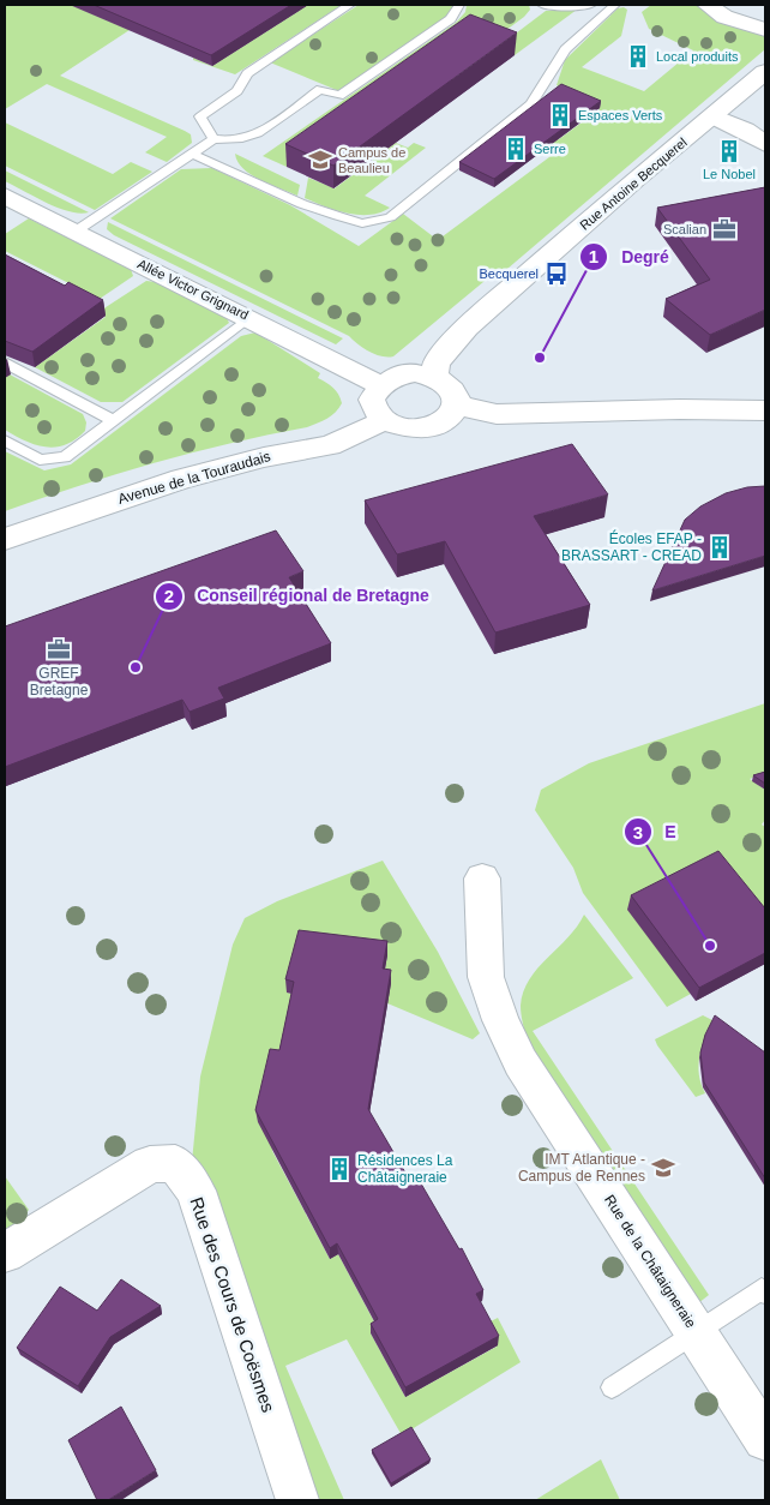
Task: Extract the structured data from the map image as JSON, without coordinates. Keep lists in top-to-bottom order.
{
  "streets": {
    "street": [
      "Rue Antoine Becquerel",
      "Allée Victor Grignard",
      "Avenue de la Touraudais",
      "Rue de la Châtaigneraie",
      "Rue des Cours de Coësmes"
    ]
  },
  "crossings": [
    ["Rue Antoine Becquerel", "Allée Victor Grignard"],
    ["Rue Antoine Becquerel", "Avenue de la Touraudais"],
    ["Allée Victor Grignard", "Avenue de la Touraudais"]
  ],
  "places": {
    "building": [
      "Local produits",
      "Espaces Verts",
      "Serre",
      "Le Nobel",
      "Écoles EFAP - BRASSART - CREAD",
      "Résidences La Châtaigneraie"
    ],
    "school or university": ["Campus de Beaulieu", "IMT Atlantique - Campus de Rennes"],
    "office": ["Scalian", "GREF Bretagne"],
    "bus stop": ["Becquerel"],
    "other": ["Degré", "Conseil régional de Bretagne", "E"]
  }
}
